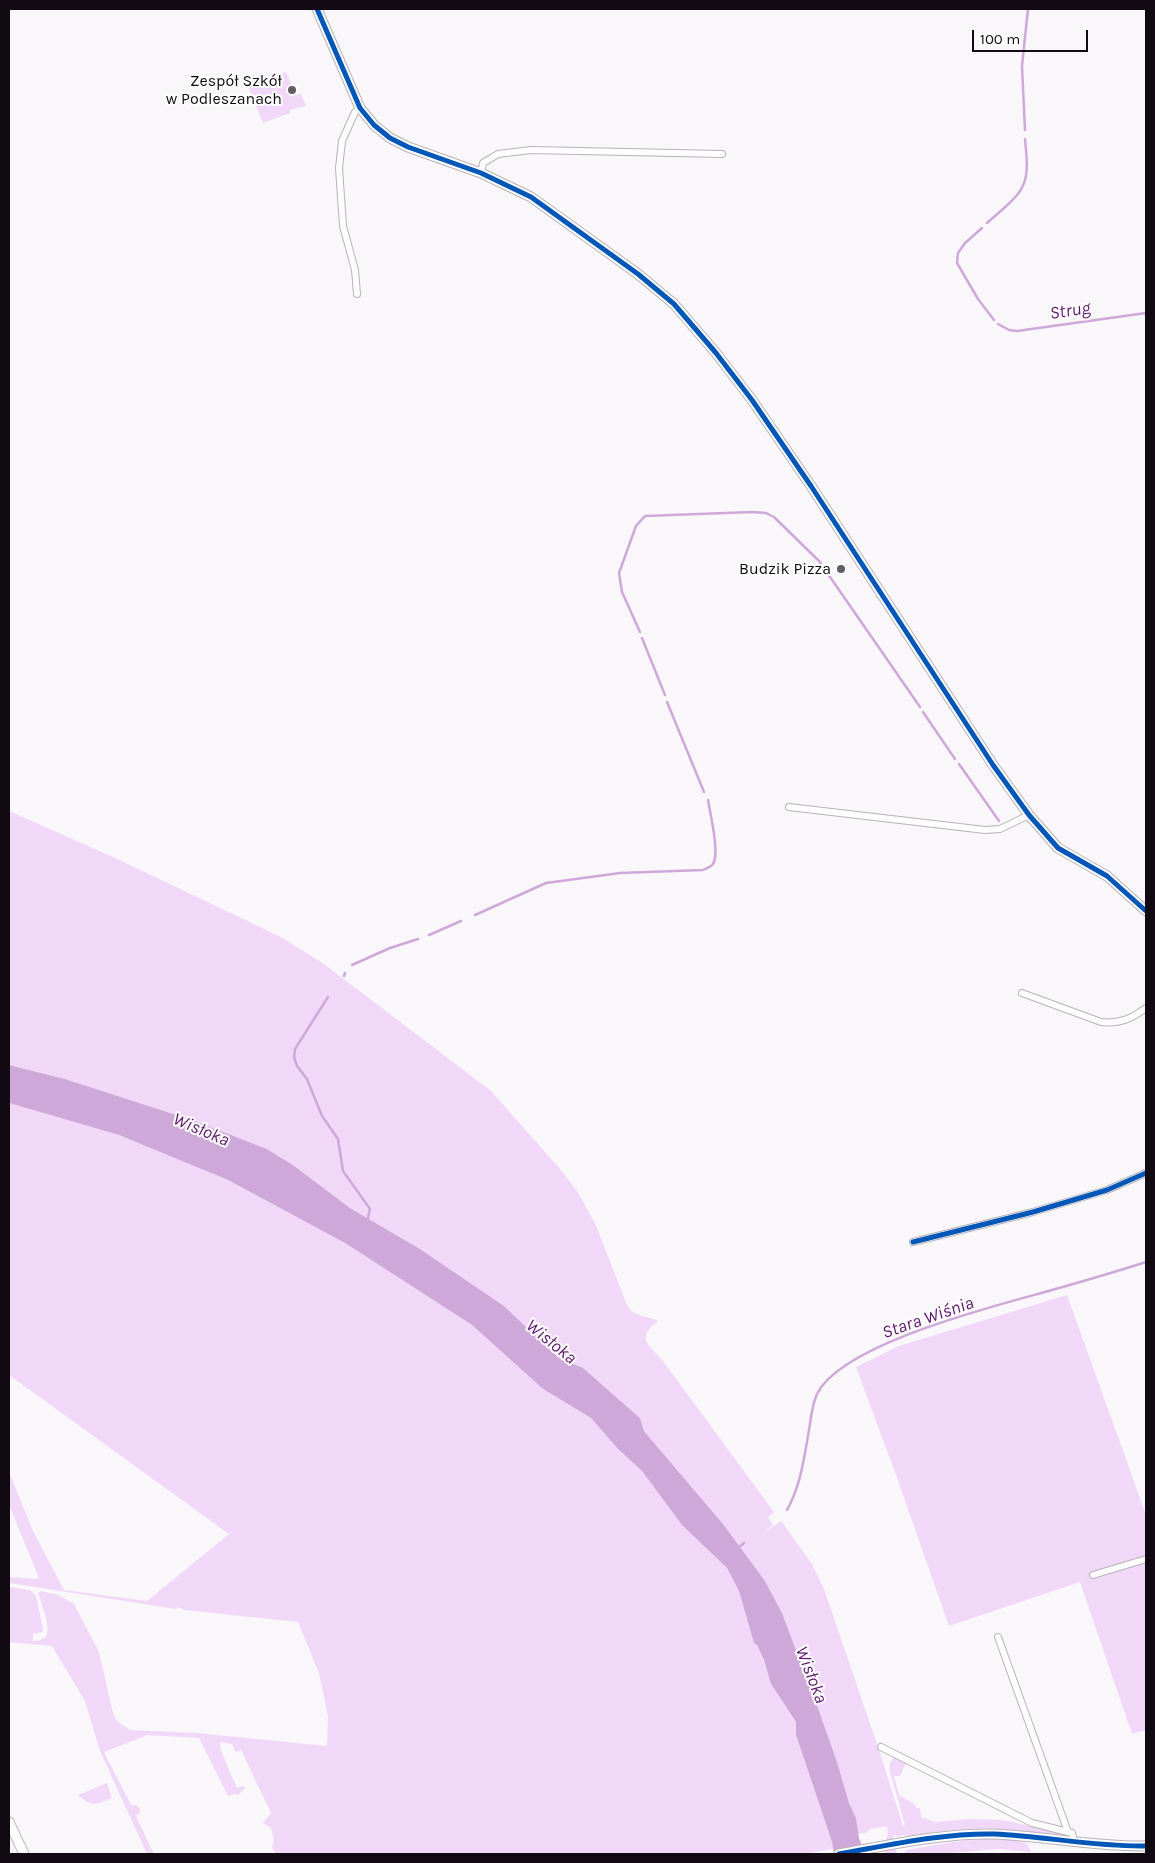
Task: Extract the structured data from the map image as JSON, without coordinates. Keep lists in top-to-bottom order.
{
  "water": ["Strug", "Wisłoka", "Stara Wiśnia"],
  "places": ["Zespół Szkół w Podleszanach", "Budzik Pizza"],
  "scale_bar": "100 m"
}
